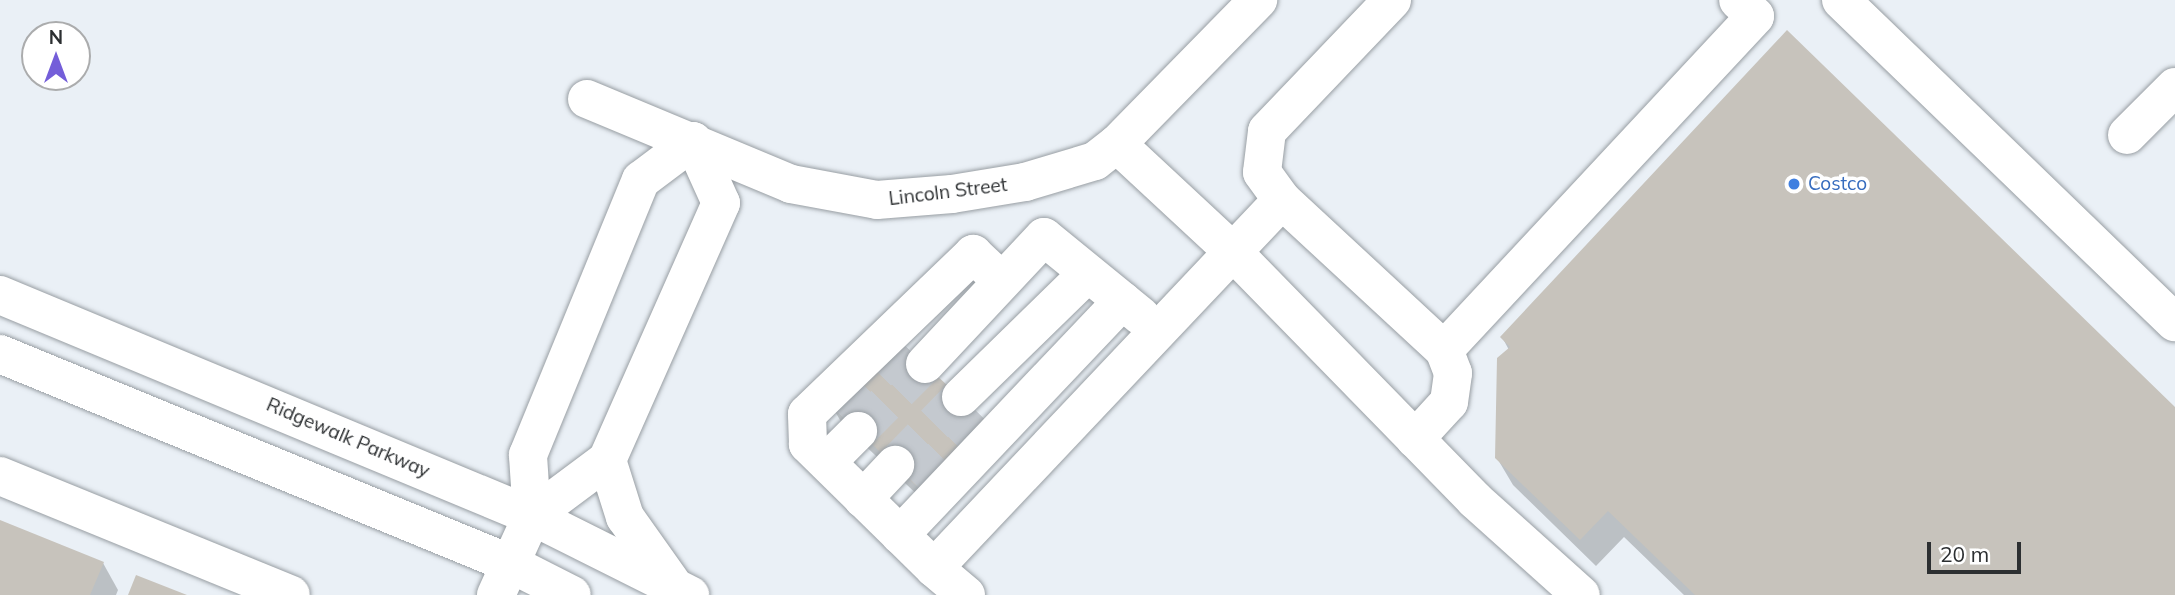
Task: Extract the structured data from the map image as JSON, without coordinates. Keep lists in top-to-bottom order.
{
  "streets": {
    "street": ["Lincoln Street", "Ridgewalk Parkway"]
  },
  "places": ["Costco"],
  "scale_bar": "20 m",
  "north": "top"
}
